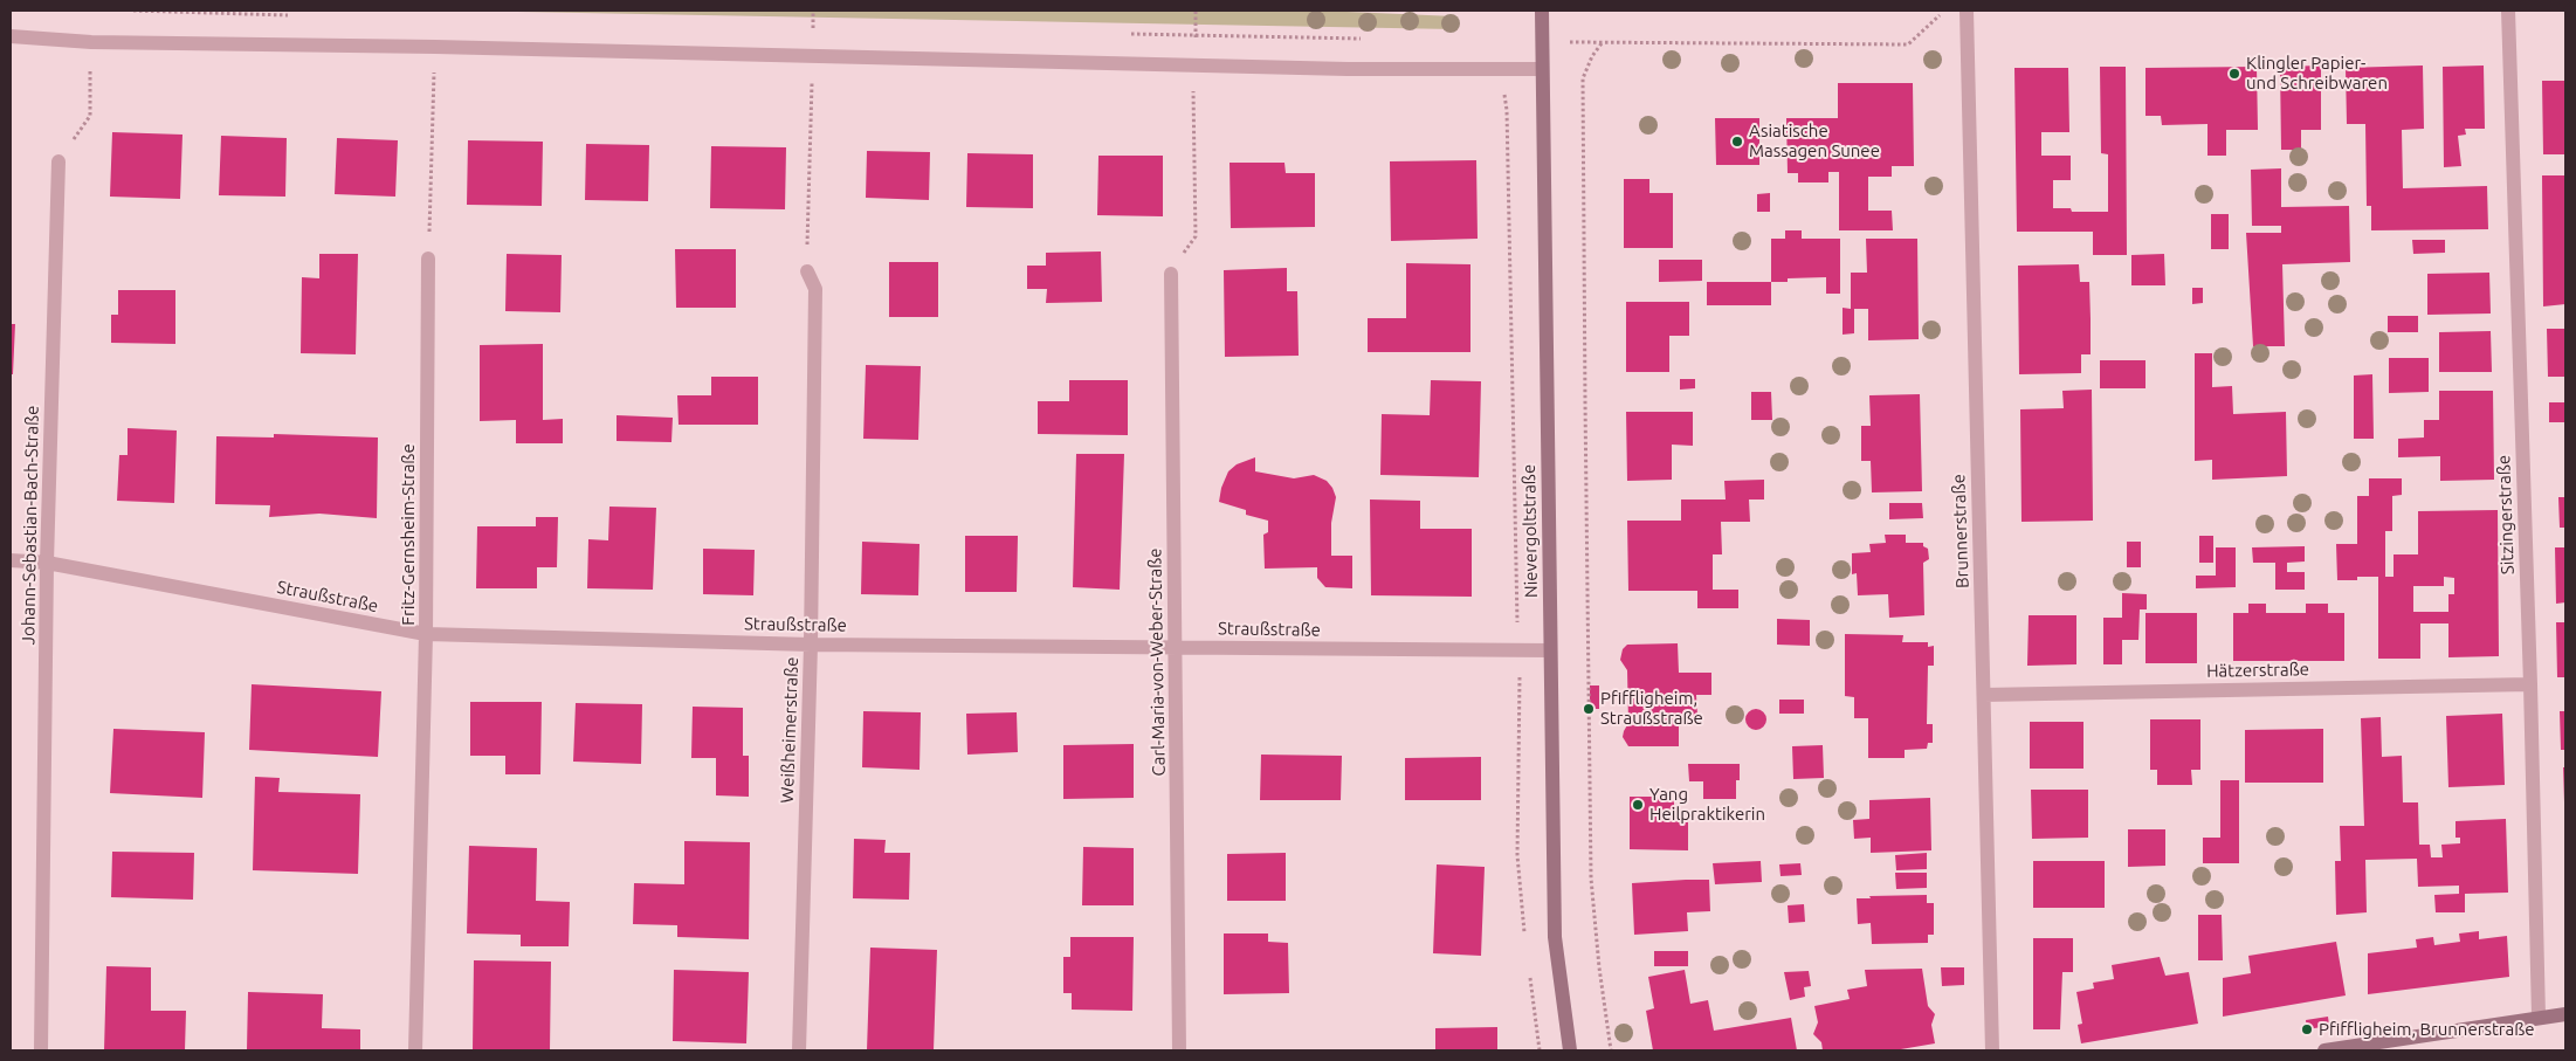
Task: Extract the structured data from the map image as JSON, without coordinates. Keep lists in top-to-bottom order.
{
  "streets": {
    "street": [
      "Sitzingerstraße",
      "Johann-Sebastian-Bach-Straße",
      "Nievergoltstraße",
      "Brunnerstraße",
      "Fritz-Gernsheim-Straße",
      "Straußstraße",
      "Carl-Maria-von-Weber-Straße",
      "Hätzerstraße",
      "Weißheimerstraße"
    ]
  },
  "crossings": [
    ["Sitzingerstraße", "Hätzerstraße"],
    ["Johann-Sebastian-Bach-Straße", "Straußstraße"],
    ["Nievergoltstraße", "Straußstraße"],
    ["Brunnerstraße", "Hätzerstraße"],
    ["Fritz-Gernsheim-Straße", "Straußstraße"],
    ["Straußstraße", "Carl-Maria-von-Weber-Straße"],
    ["Straußstraße", "Weißheimerstraße"]
  ],
  "places": [
    "Klingler Papier- und Schreibwaren",
    "Asiatische Massagen Sunee",
    "Pfiffligheim, Straußstraße",
    "Yang Heilpraktikerin",
    "Pfiffligheim, Brunnerstraße"
  ]
}
